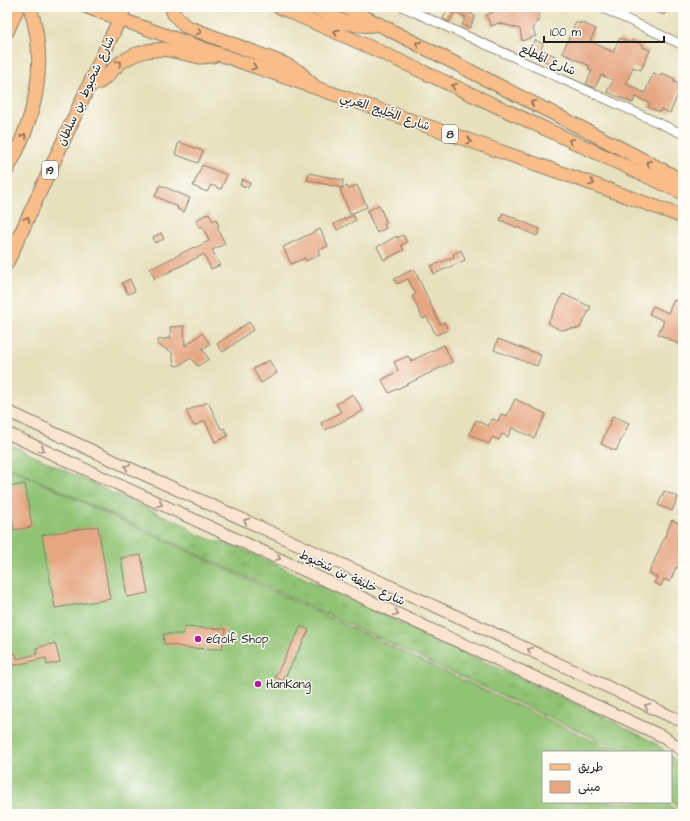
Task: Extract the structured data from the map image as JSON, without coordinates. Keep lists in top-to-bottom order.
{
  "streets": {
    "main road": [
      "شارع شخبوط بن سلطان",
      "شارع الخَلِيج العَربِي",
      "8",
      "19",
      "شارع خليفة بن شخبوط"
    ],
    "street": ["شارع المَطلَع"]
  },
  "crossings": [
    ["شارع شخبوط بن سلطان", "شارع الخَلِيج العَربِي"]
  ],
  "places": ["eGolf Shop", "HanKang"],
  "legend": ["طريق", "مبنى"],
  "scale_bar": "100 m"
}
